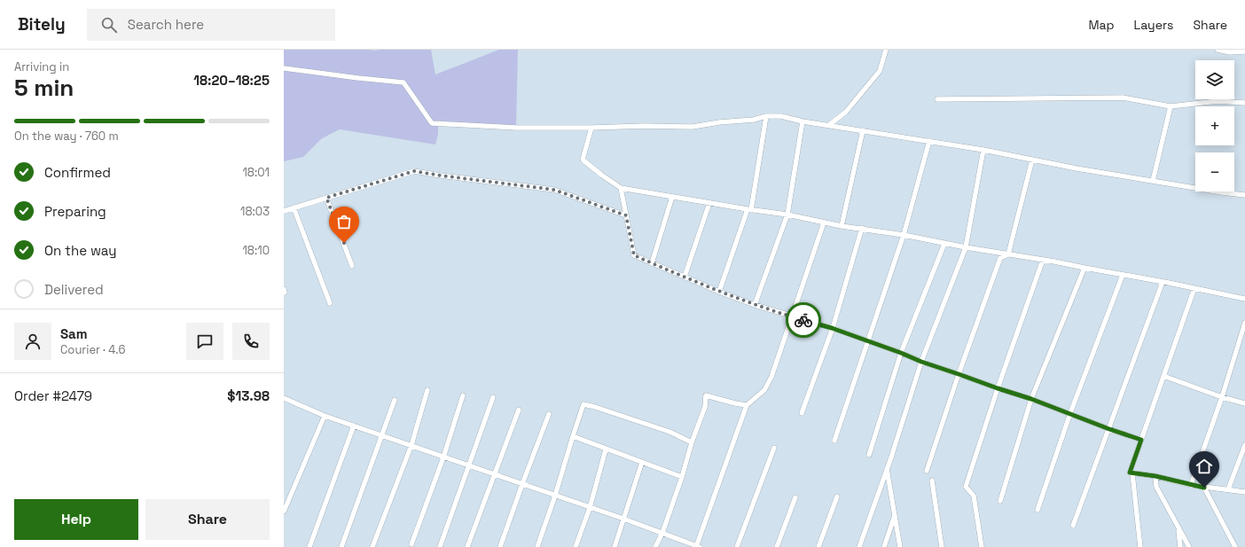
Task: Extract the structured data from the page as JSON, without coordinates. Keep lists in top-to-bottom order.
{
  "page": {
    "header": "Bitely",
    "search": "Search here",
    "nav": ["Map", "Layers", "Share"],
    "heading": ["5 min", "Arriving in", "18:20–18:25"],
    "panel": [
      "Sam",
      "Courier · 4.6",
      "Order #2479",
      "$13.98"
    ],
    "map_buttons": ["+", "−"],
    "bar": "On the way · 760 m",
    "list": [
      ["Confirmed", "18:01"],
      ["Preparing", "18:03"],
      ["On the way", "18:10"],
      "Delivered"
    ],
    "buttons": ["Help", "Share"]
  }
}
